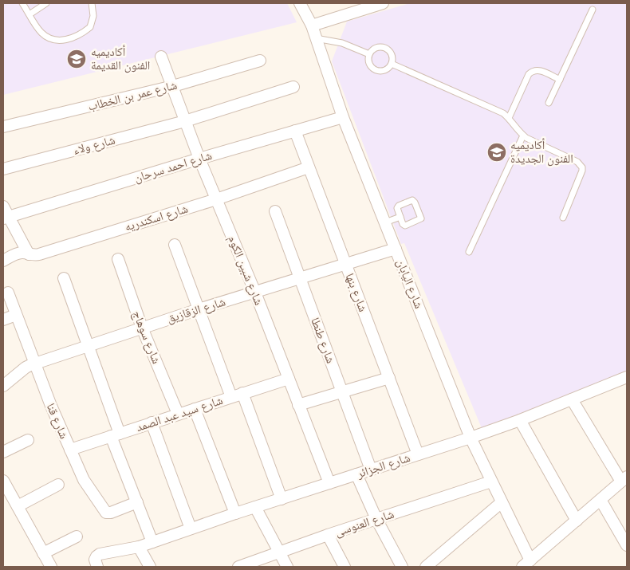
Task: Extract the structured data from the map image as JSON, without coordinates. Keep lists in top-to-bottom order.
{
  "streets": {
    "street": [
      "شارع عمر بن الخطاب",
      "شارع ولاء",
      "شارع احمد سرحان",
      "شارع اسكندريه",
      "شارع شبين الكوم",
      "شارع اليابان",
      "شارع بنها",
      "شارع الزقازيق",
      "شارع سوهاج",
      "شارع طنطا",
      "شارع سيد عبد الصمد",
      "شارع قنا",
      "شارع الجزائر",
      "شارع العنوسى"
    ]
  },
  "crossings": [
    ["شارع عمر بن الخطاب", "شارع شبين الكوم"],
    ["شارع ولاء", "شارع شبين الكوم"],
    ["شارع احمد سرحان", "شارع شبين الكوم"],
    ["شارع احمد سرحان", "شارع اليابان"],
    ["شارع احمد سرحان", "شارع بنها"],
    ["شارع اسكندريه", "شارع شبين الكوم"],
    ["شارع اسكندريه", "شارع بنها"],
    ["شارع شبين الكوم", "شارع الزقازيق"],
    ["شارع شبين الكوم", "شارع سيد عبد الصمد"],
    ["شارع شبين الكوم", "شارع الجزائر"],
    ["شارع اليابان", "شارع الزقازيق"],
    ["شارع اليابان", "شارع الجزائر"],
    ["شارع اليابان", "شارع العنوسى"],
    ["شارع بنها", "شارع الزقازيق"],
    ["شارع بنها", "شارع الجزائر"],
    ["شارع الزقازيق", "شارع سوهاج"],
    ["شارع الزقازيق", "شارع طنطا"],
    ["شارع الزقازيق", "شارع قنا"],
    ["شارع سوهاج", "شارع سيد عبد الصمد"],
    ["شارع طنطا", "شارع الجزائر"],
    ["شارع سيد عبد الصمد", "شارع قنا"]
  ],
  "places": {
    "school or university": ["أكاديميه الفنون القديمة", "أكاديميه الفنون الجديدة"]
  }
}
